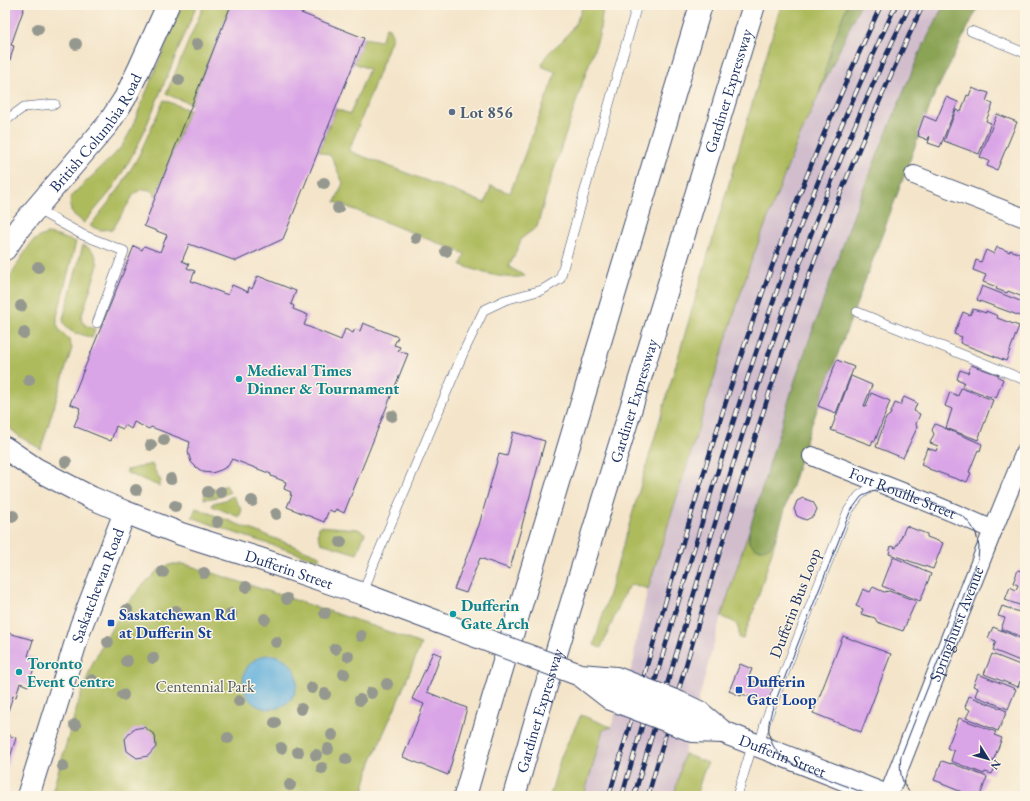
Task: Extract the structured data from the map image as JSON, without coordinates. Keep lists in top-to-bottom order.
{
  "streets": {
    "main road": [
      "Gardiner Expressway",
      "British Columbia Road",
      "Dufferin Street",
      "Saskatchewan Road"
    ],
    "street": ["Fort Rouille Street", "Springhurst Avenue"],
    "lane": ["Dufferin Bus Loop"]
  },
  "crossings": [
    ["Fort Rouille Street", "Dufferin Bus Loop"],
    ["Fort Rouille Street", "Springhurst Avenue"],
    ["Dufferin Street", "Saskatchewan Road"],
    ["Dufferin Street", "Dufferin Bus Loop"],
    ["Dufferin Street", "Springhurst Avenue"]
  ],
  "parks": ["Centennial Park"],
  "places": {
    "other": [
      "Lot 856",
      "Medieval Times Dinner & Tournament",
      "Dufferin Gate Arch",
      "Toronto Event Centre"
    ],
    "transit": ["Saskatchewan Rd at Dufferin St", "Dufferin Gate Loop"]
  },
  "north": "bottom right"
}
